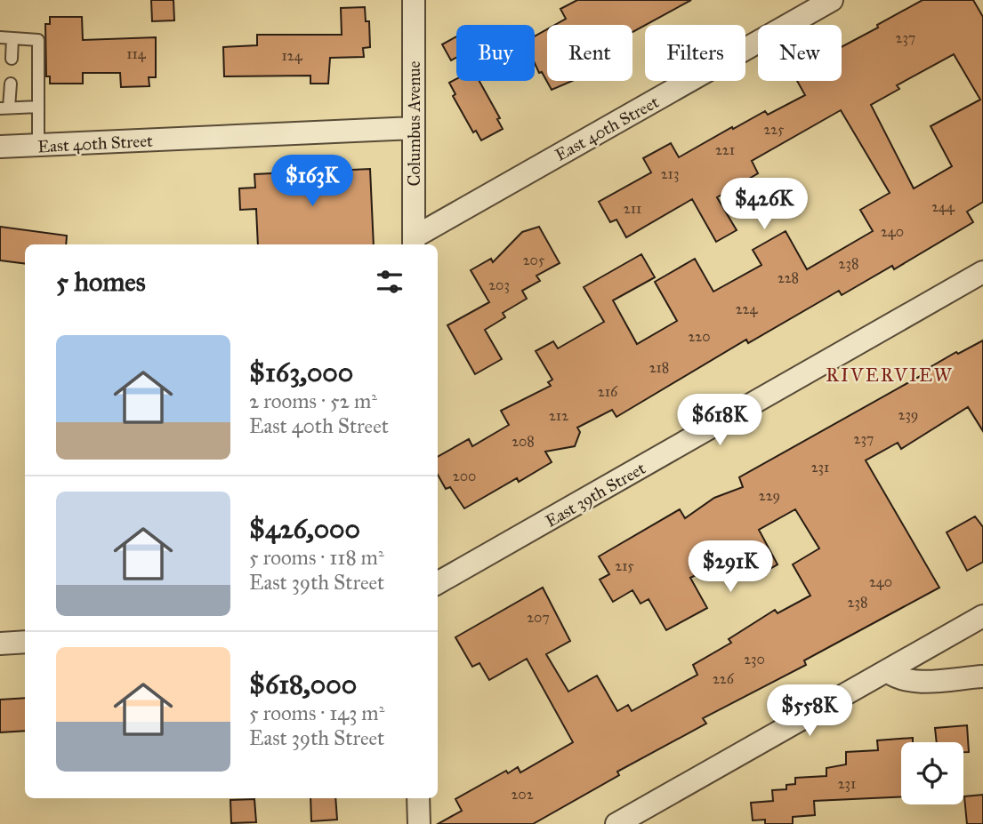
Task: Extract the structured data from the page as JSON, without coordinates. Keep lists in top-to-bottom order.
{
  "streets": {
    "street": ["Columbus Avenue", "East 40th Street", "East 39th Street"]
  },
  "crossings": [
    ["Columbus Avenue", "East 40th Street"]
  ],
  "districts": ["RIVERVIEW"],
  "house_numbers": [
    "237",
    "114",
    "124",
    "225",
    "221",
    "213",
    "244",
    "211",
    "240",
    "205",
    "238",
    "228",
    "203",
    "224",
    "220",
    "218",
    "216",
    "239",
    "212",
    "237",
    "208",
    "231",
    "200",
    "229",
    "215",
    "240",
    "238",
    "207",
    "230",
    "226",
    "231",
    "202"
  ],
  "page": {
    "chip": [
      "Buy",
      "Rent",
      "Filters",
      "New"
    ],
    "price": [
      "$163K",
      "$426K",
      "$618K",
      "$291K",
      "$558K"
    ],
    "heading": "5 homes",
    "list": [
      {
        "name": "$163,000",
        "note": "2 rooms · 52 m² · East 40th Street"
      },
      {
        "name": "$426,000",
        "note": "5 rooms · 118 m² · East 39th Street"
      },
      {
        "name": "$618,000",
        "note": "5 rooms · 143 m² · East 39th Street"
      }
    ]
  }
}
